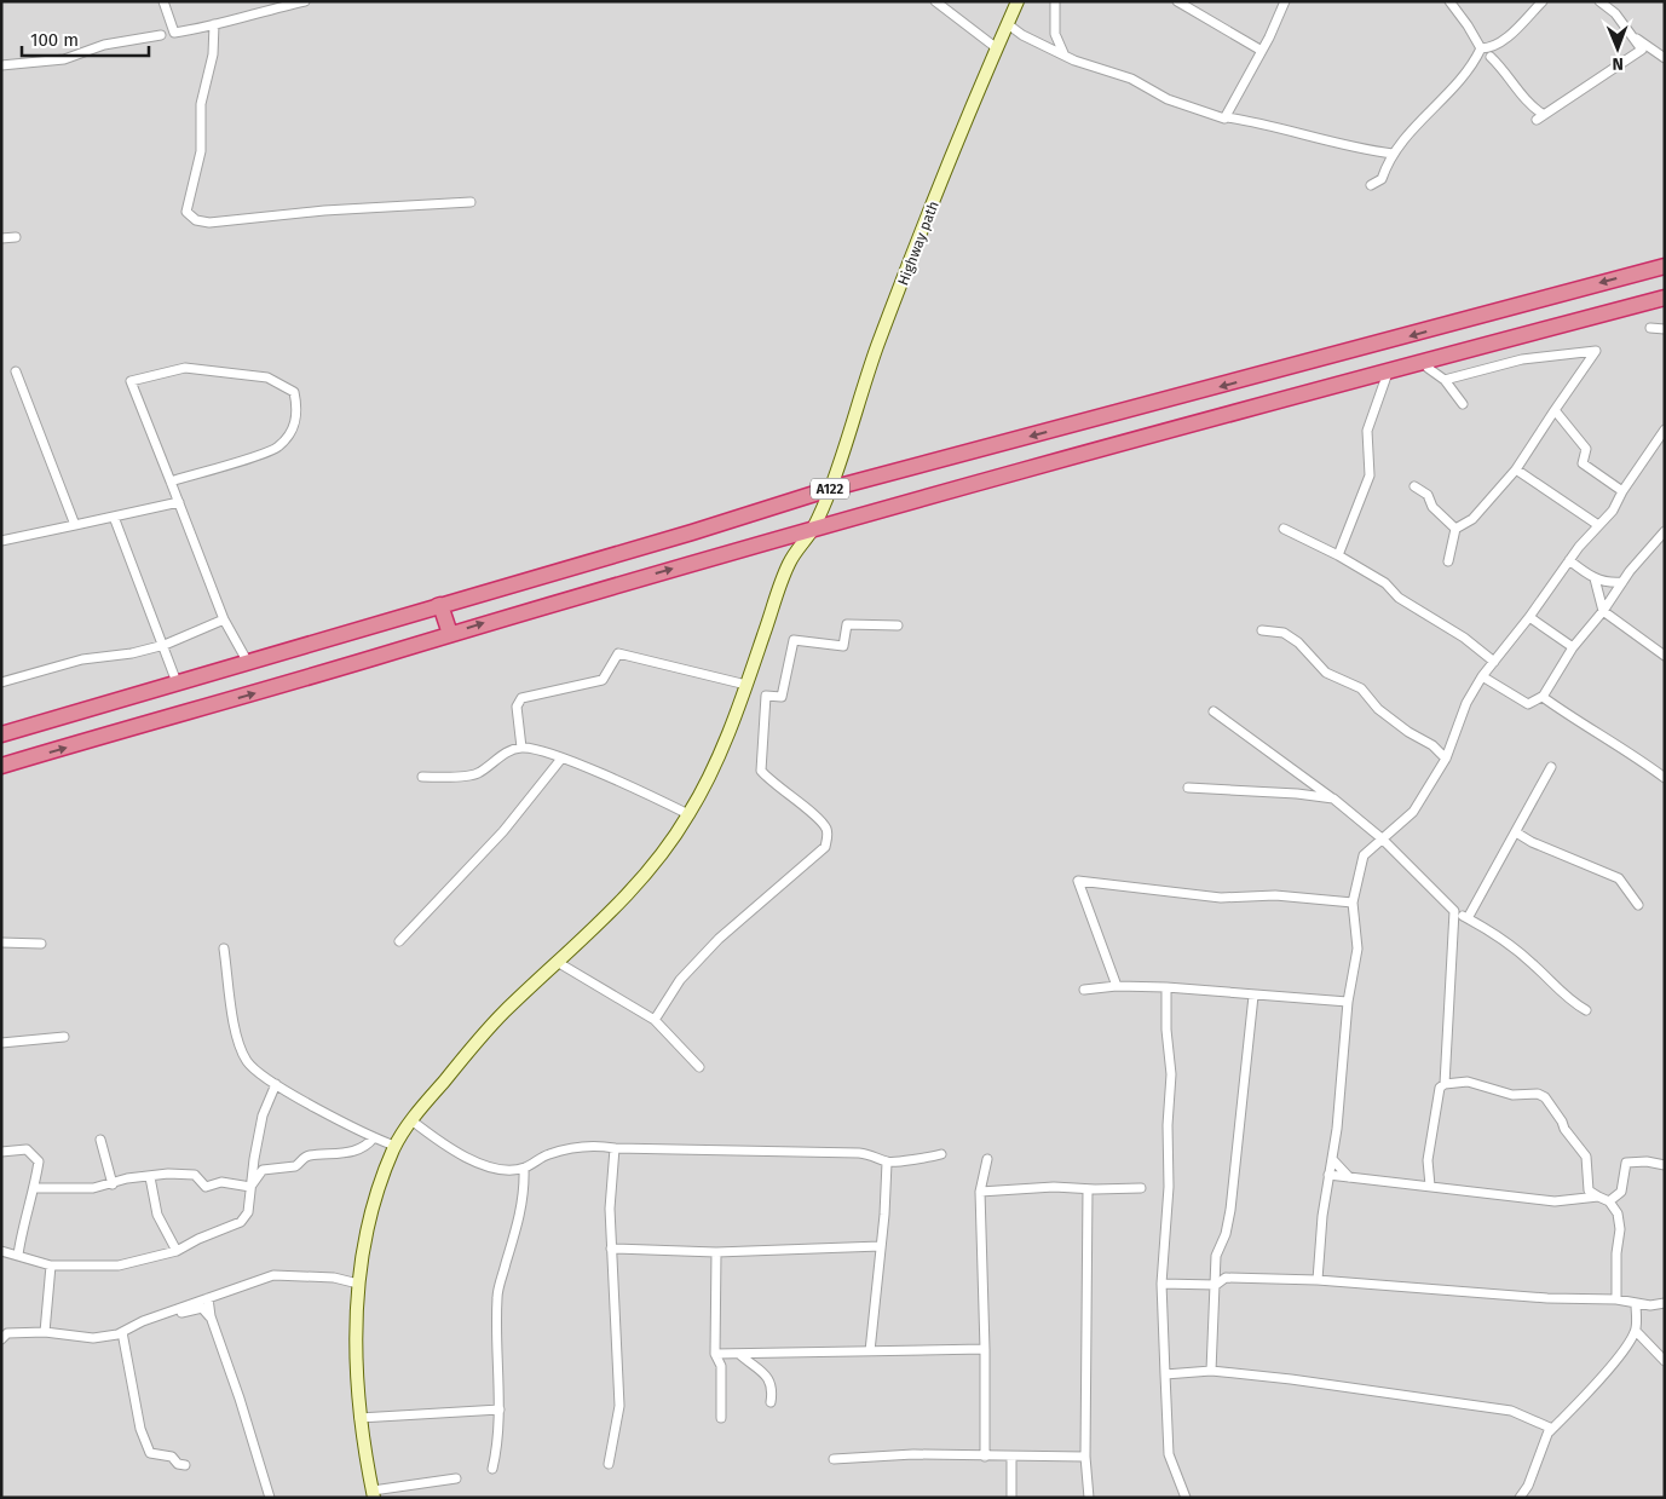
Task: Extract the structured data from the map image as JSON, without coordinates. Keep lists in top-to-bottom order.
{
  "streets": {
    "highway": ["A122"],
    "street": ["Highway path"]
  },
  "crossings": [
    ["Highway path", "A122"]
  ],
  "scale_bar": "100 m",
  "north": "bottom"
}
